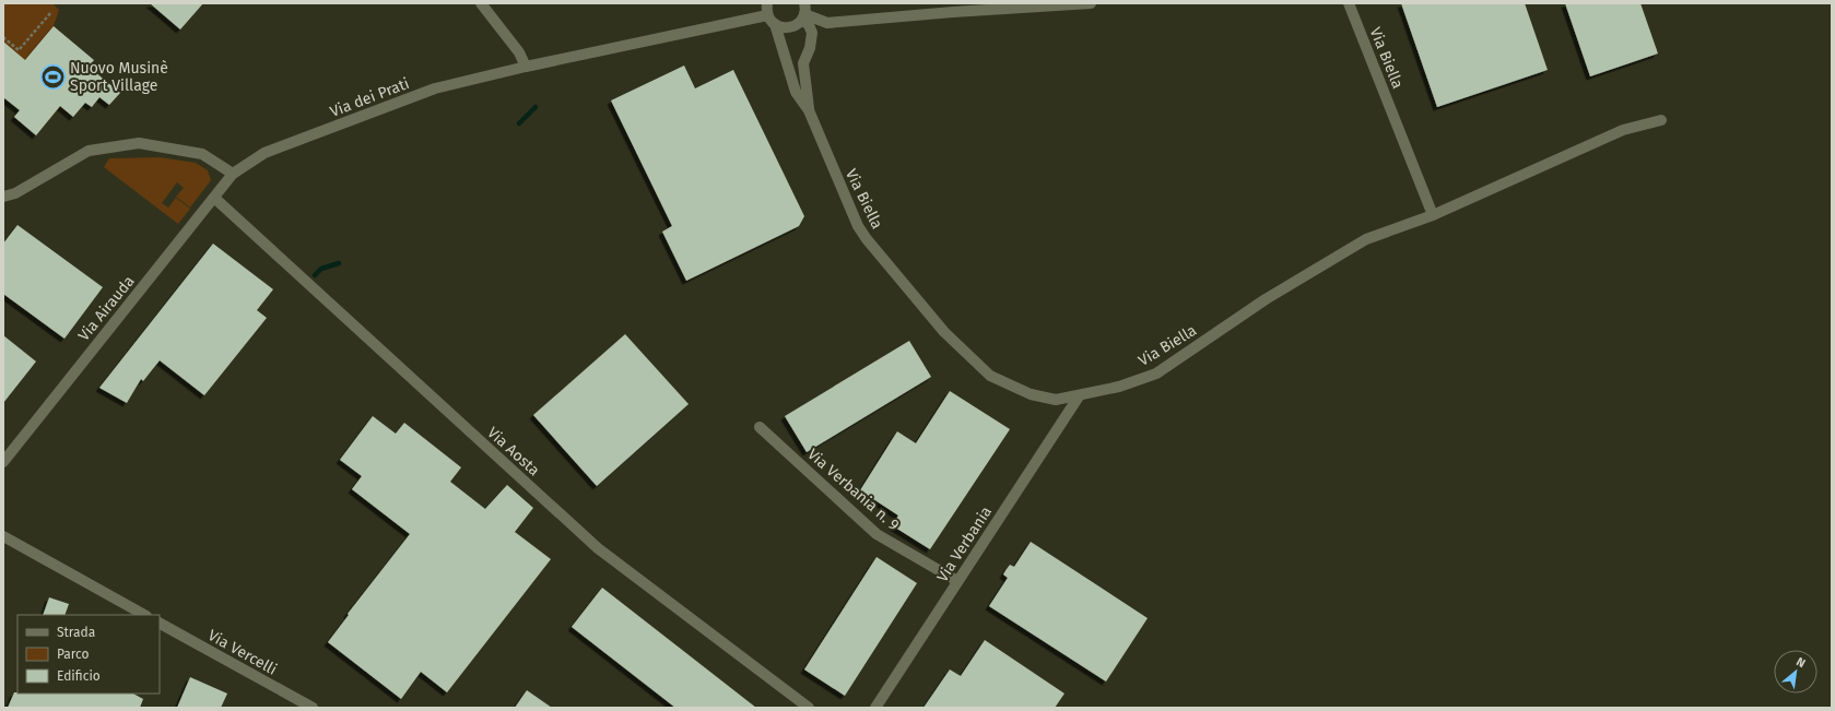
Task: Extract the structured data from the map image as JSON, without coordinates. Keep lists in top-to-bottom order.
{
  "streets": {
    "street": [
      "Via Biella",
      "Via dei Prati",
      "Via Airauda",
      "Via Aosta",
      "Via Verbania n. 9",
      "Via Verbania",
      "Via Vercelli"
    ]
  },
  "crossings": [
    ["Via Biella", "Via Verbania"],
    ["Via dei Prati", "Via Airauda"],
    ["Via Airauda", "Via Aosta"],
    ["Via Verbania n. 9", "Via Verbania"]
  ],
  "places": {
    "sports": ["Nuovo Musinè Sport Village"]
  },
  "legend": ["Strada", "Parco", "Edificio"],
  "north": "top right"
}
